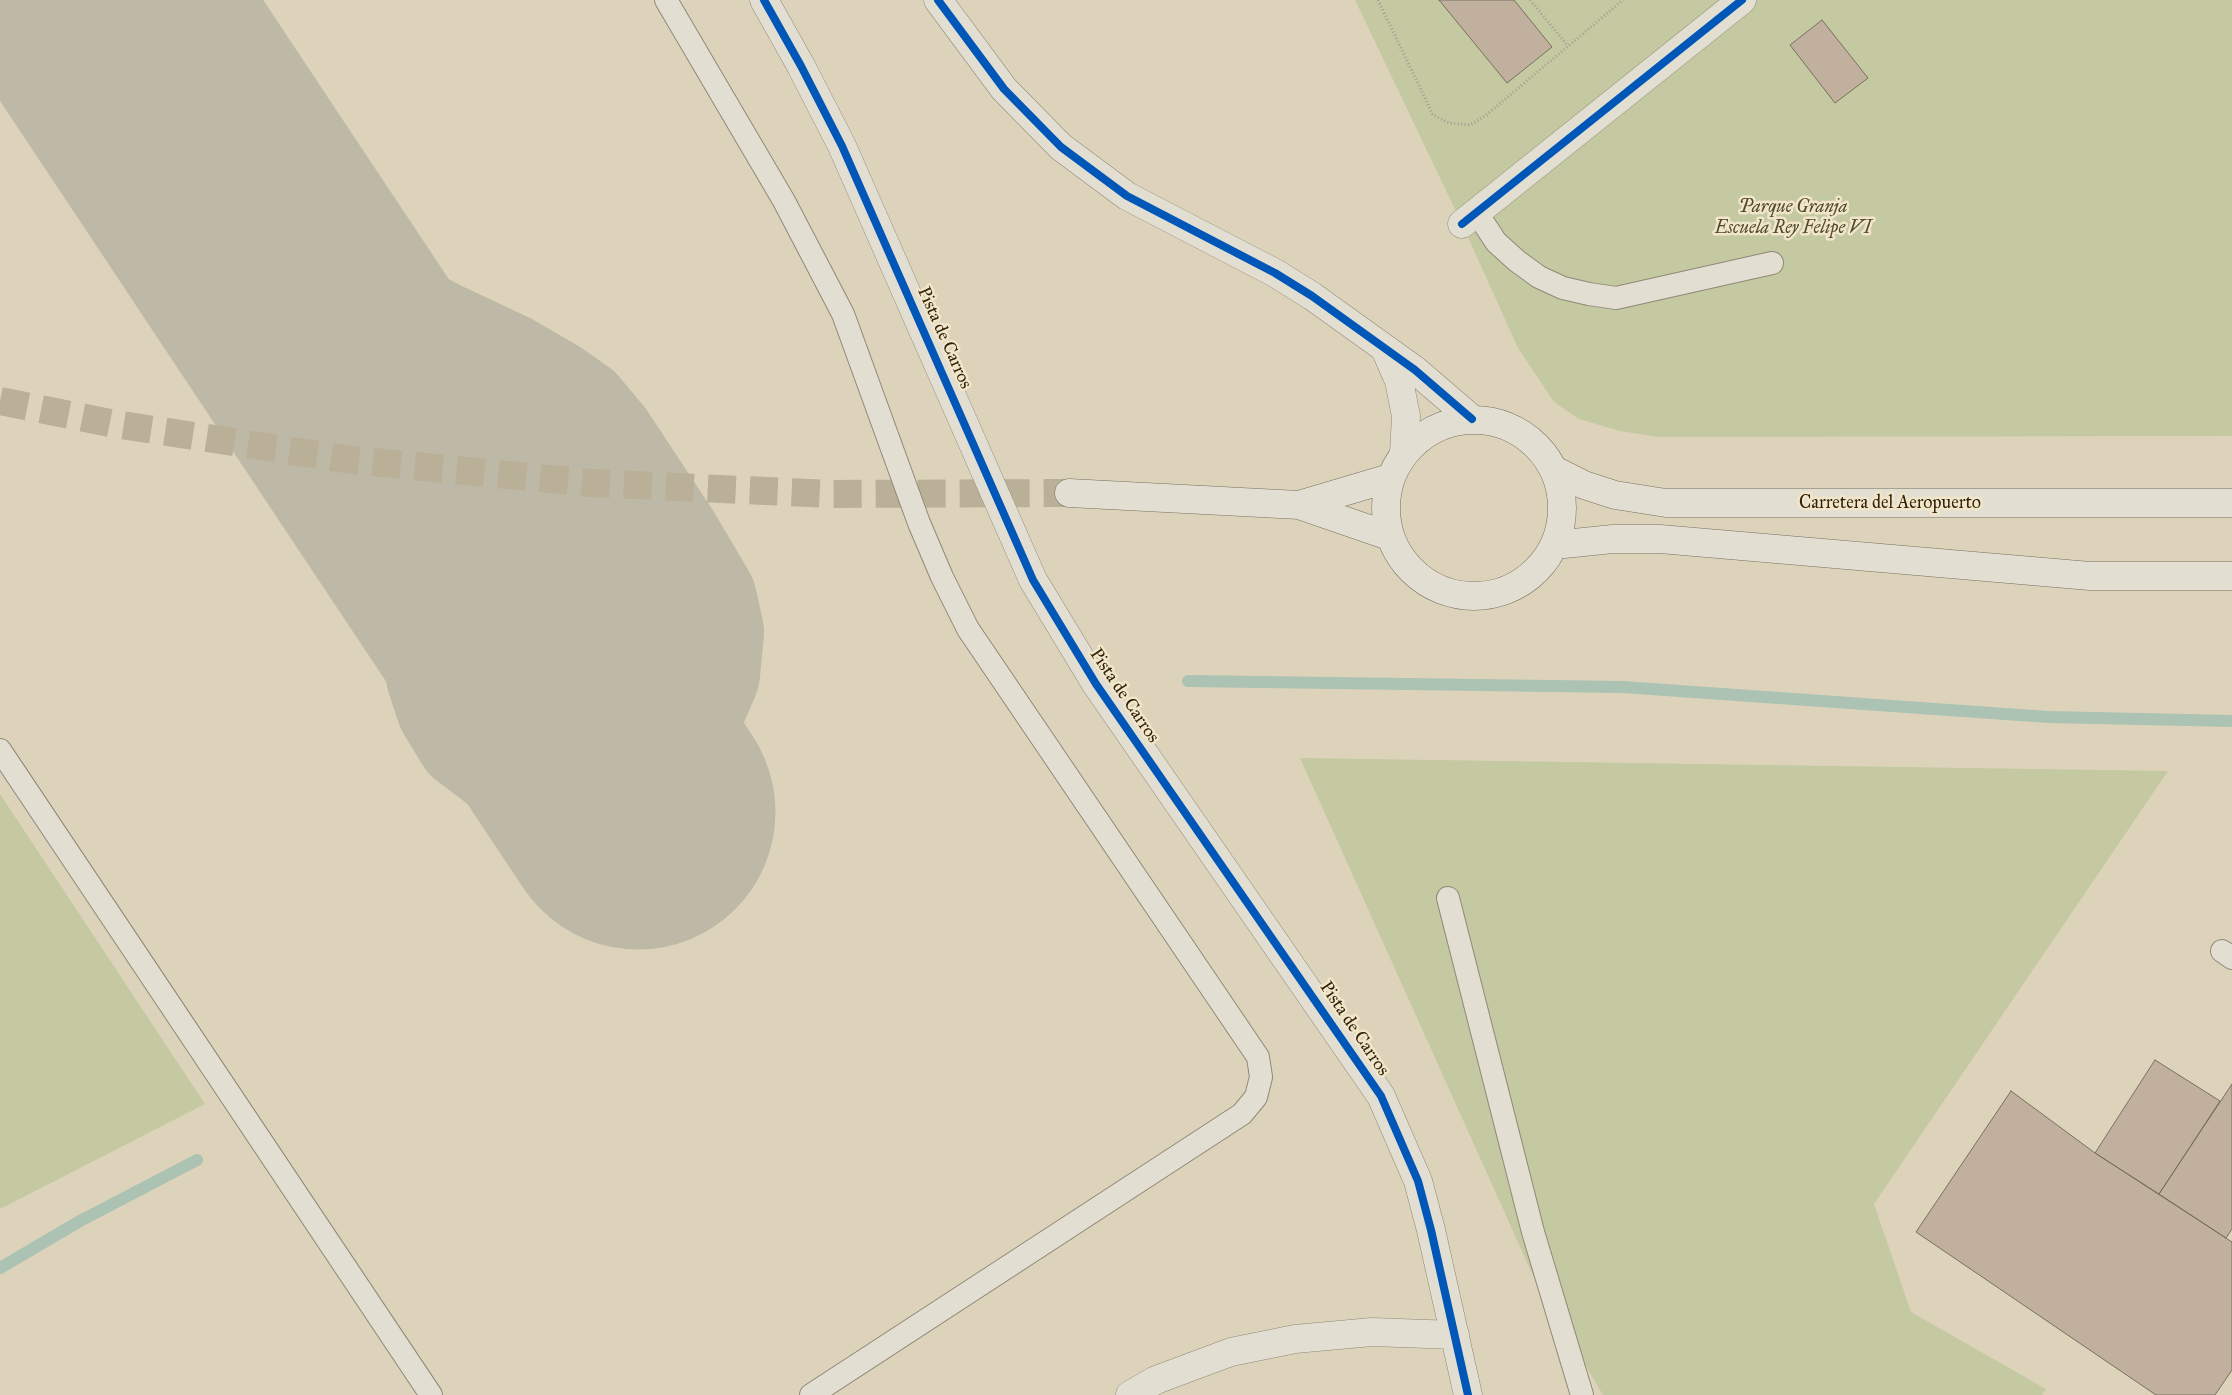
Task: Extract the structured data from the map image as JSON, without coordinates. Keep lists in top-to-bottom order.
{
  "streets": {
    "street": ["Pista de Carros", "Carretera del Aeropuerto"]
  },
  "parks": ["Parque Granja Escuela Rey Felipe VI"]
}
